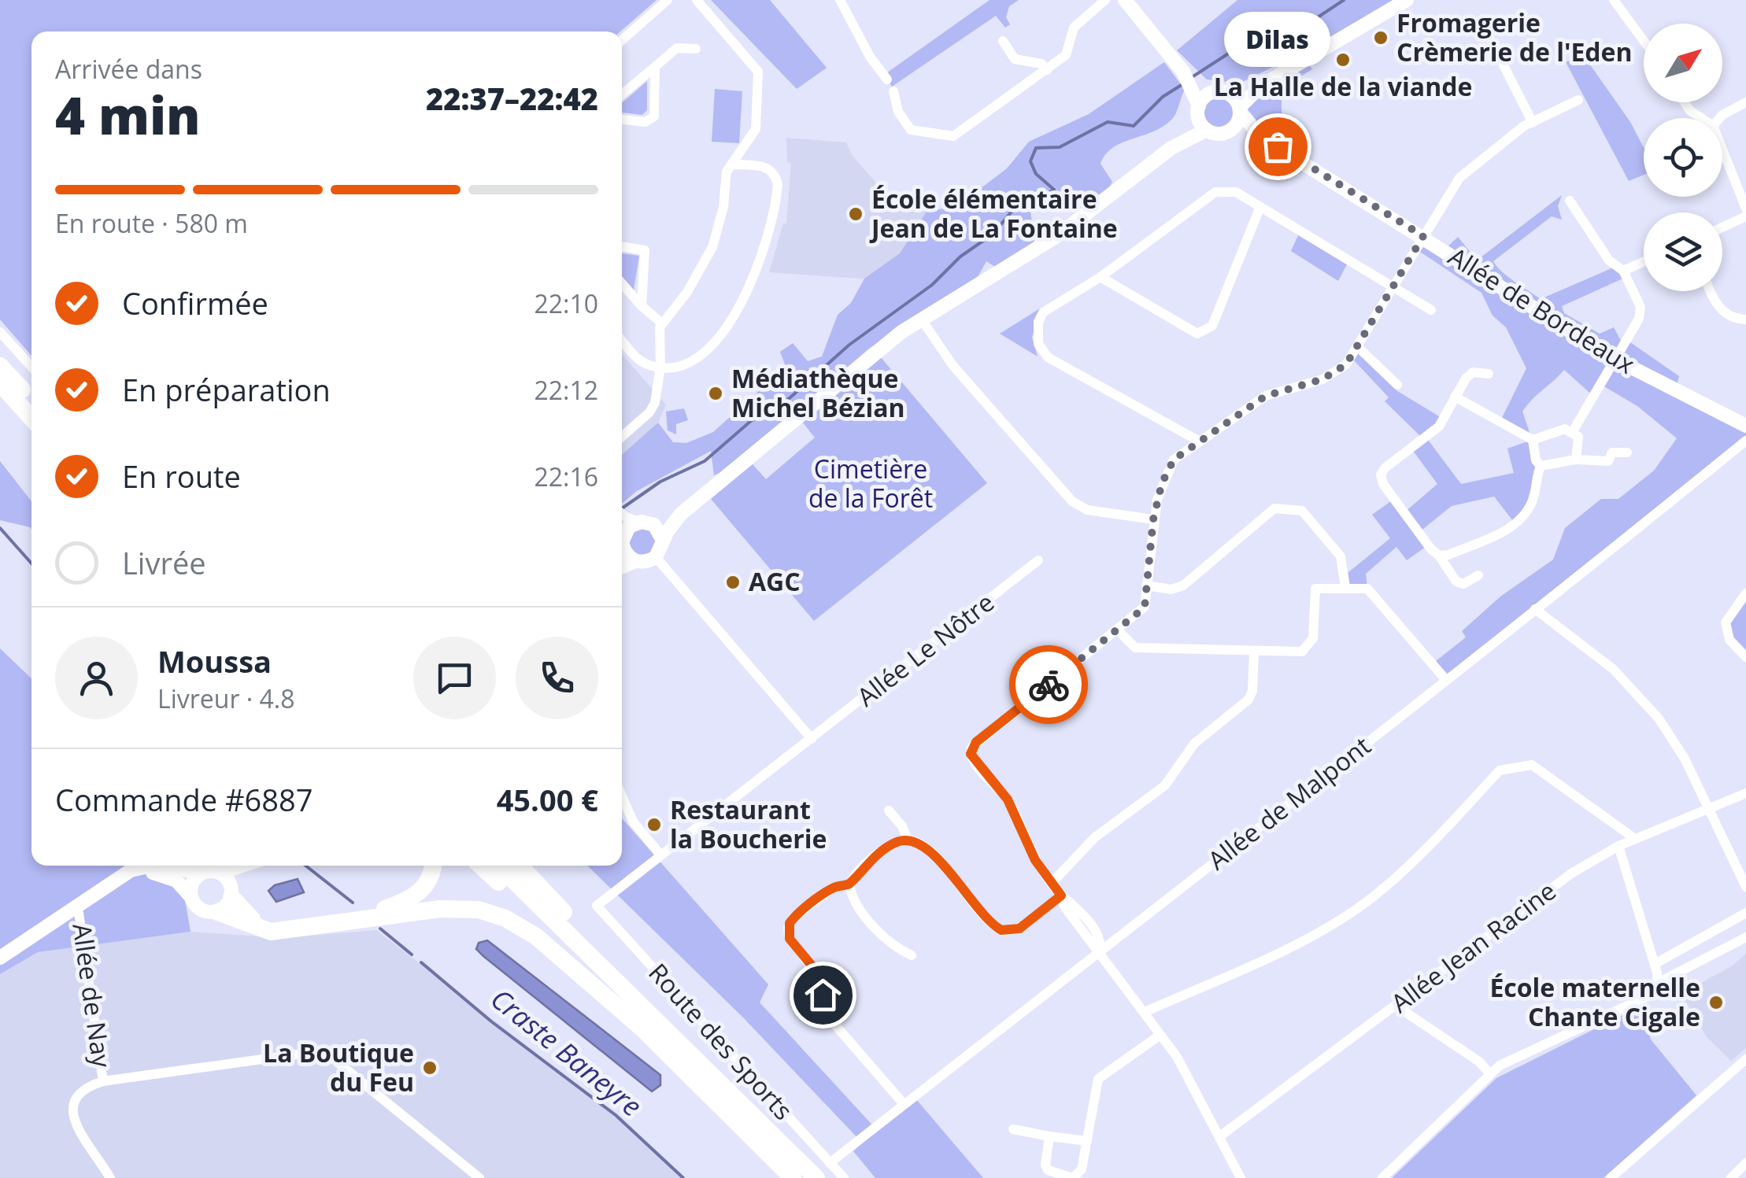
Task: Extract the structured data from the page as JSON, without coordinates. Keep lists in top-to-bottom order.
{
  "streets": {
    "street": [
      "Allée de Bordeaux",
      "Allée Le Nôtre",
      "Allée de Malpont",
      "Allée Jean Racine",
      "Allée de Nay",
      "Route des Sports"
    ]
  },
  "crossings": [
    ["Allée Le Nôtre", "Route des Sports"],
    ["Allée de Malpont", "Route des Sports"]
  ],
  "water": ["Craste Baneyre"],
  "parks": ["Cimetière de la Forêt"],
  "places": [
    "Fromagerie Crèmerie de l'Eden",
    "La Halle de la viande",
    "Dilas",
    "École élémentaire Jean de La Fontaine",
    "Médiathèque Michel Bézian",
    "AGC",
    "Restaurant la Boucherie",
    "École maternelle Chante Cigale",
    "La Boutique du Feu"
  ],
  "north": "top right",
  "page": {
    "bubble": "Dilas",
    "heading": ["4 min", "Arrivée dans", "22:37–22:42"],
    "panel": [
      "Moussa",
      "Livreur · 4.8",
      "Commande #6887",
      "45.00 €"
    ],
    "bar": "En route · 580 m",
    "list": [
      ["Confirmée", "22:10"],
      ["En préparation", "22:12"],
      ["En route", "22:16"],
      "Livrée"
    ]
  }
}
